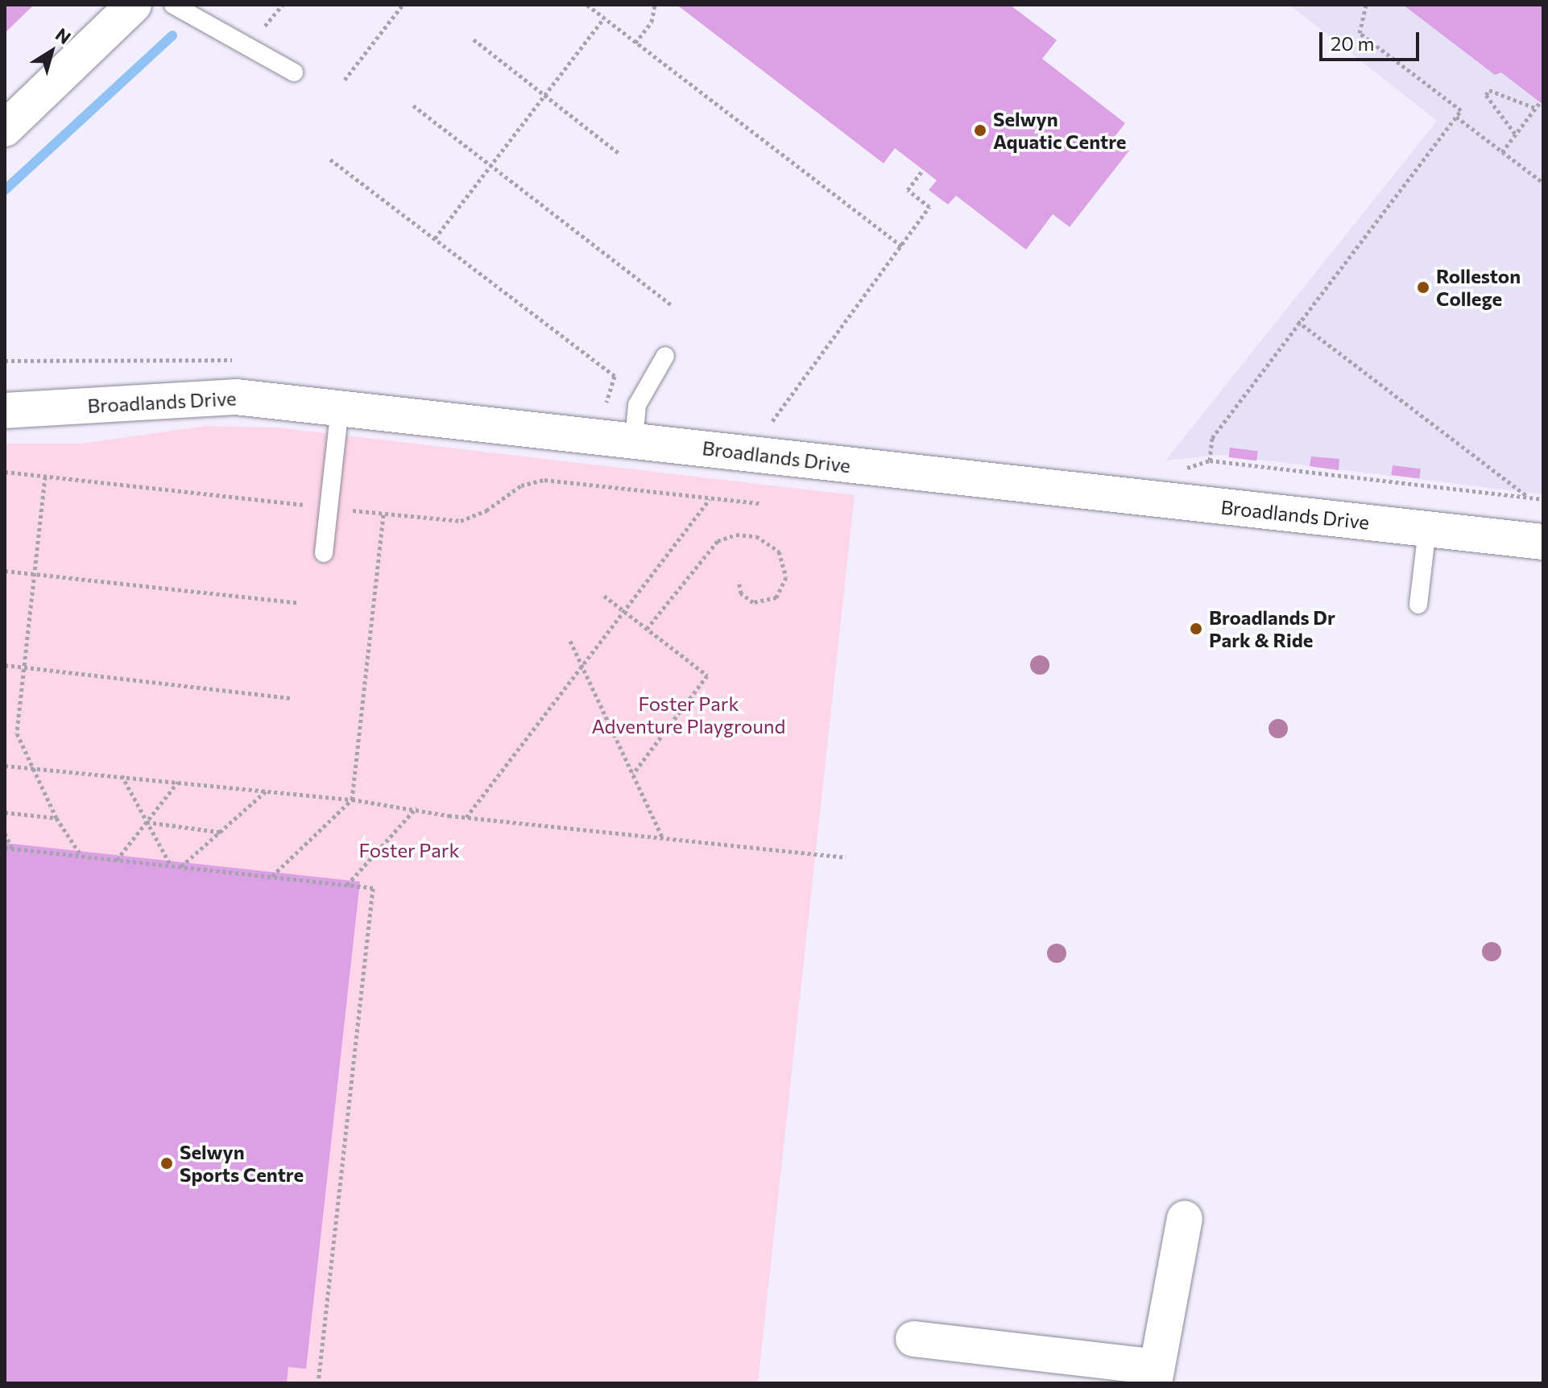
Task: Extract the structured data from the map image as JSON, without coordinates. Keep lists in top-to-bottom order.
{
  "streets": {
    "main road": ["Broadlands Drive"]
  },
  "parks": ["Foster Park Adventure Playground", "Foster Park"],
  "places": [
    "Selwyn Aquatic Centre",
    "Rolleston College",
    "Broadlands Dr Park & Ride",
    "Selwyn Sports Centre"
  ],
  "scale_bar": "20 m",
  "north": "top right"
}
